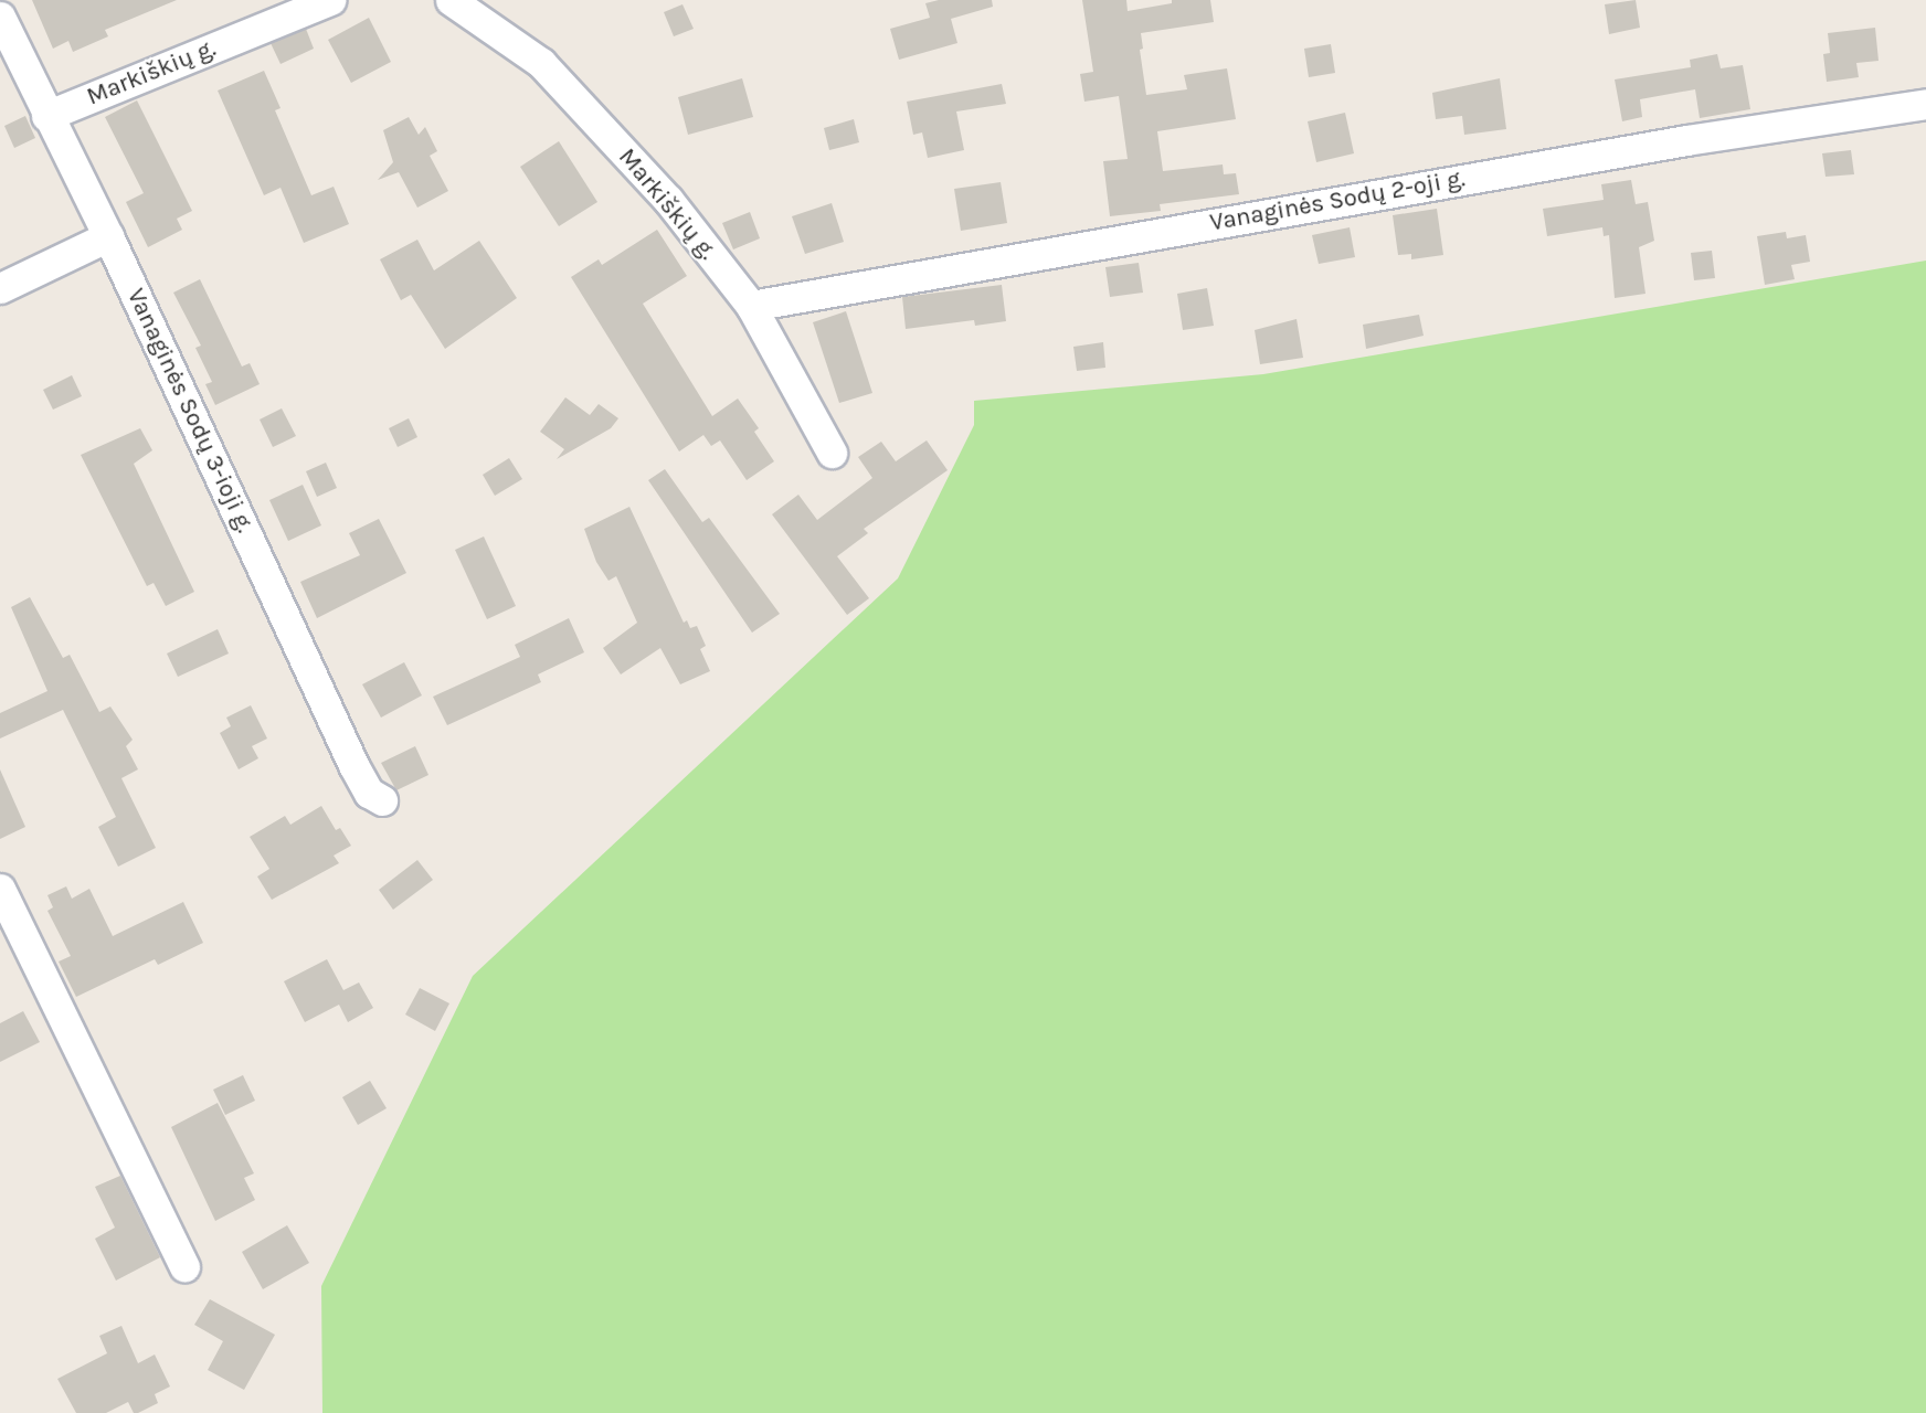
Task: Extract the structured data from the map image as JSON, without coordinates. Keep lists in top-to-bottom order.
{
  "streets": {
    "street": ["Markiškių g.", "Vanaginės Sodų 2-oji g.", "Vanaginės Sodų 3-ioji g."]
  },
  "crossings": [
    ["Markiškių g.", "Vanaginės Sodų 2-oji g."],
    ["Markiškių g.", "Vanaginės Sodų 3-ioji g."]
  ]
}
